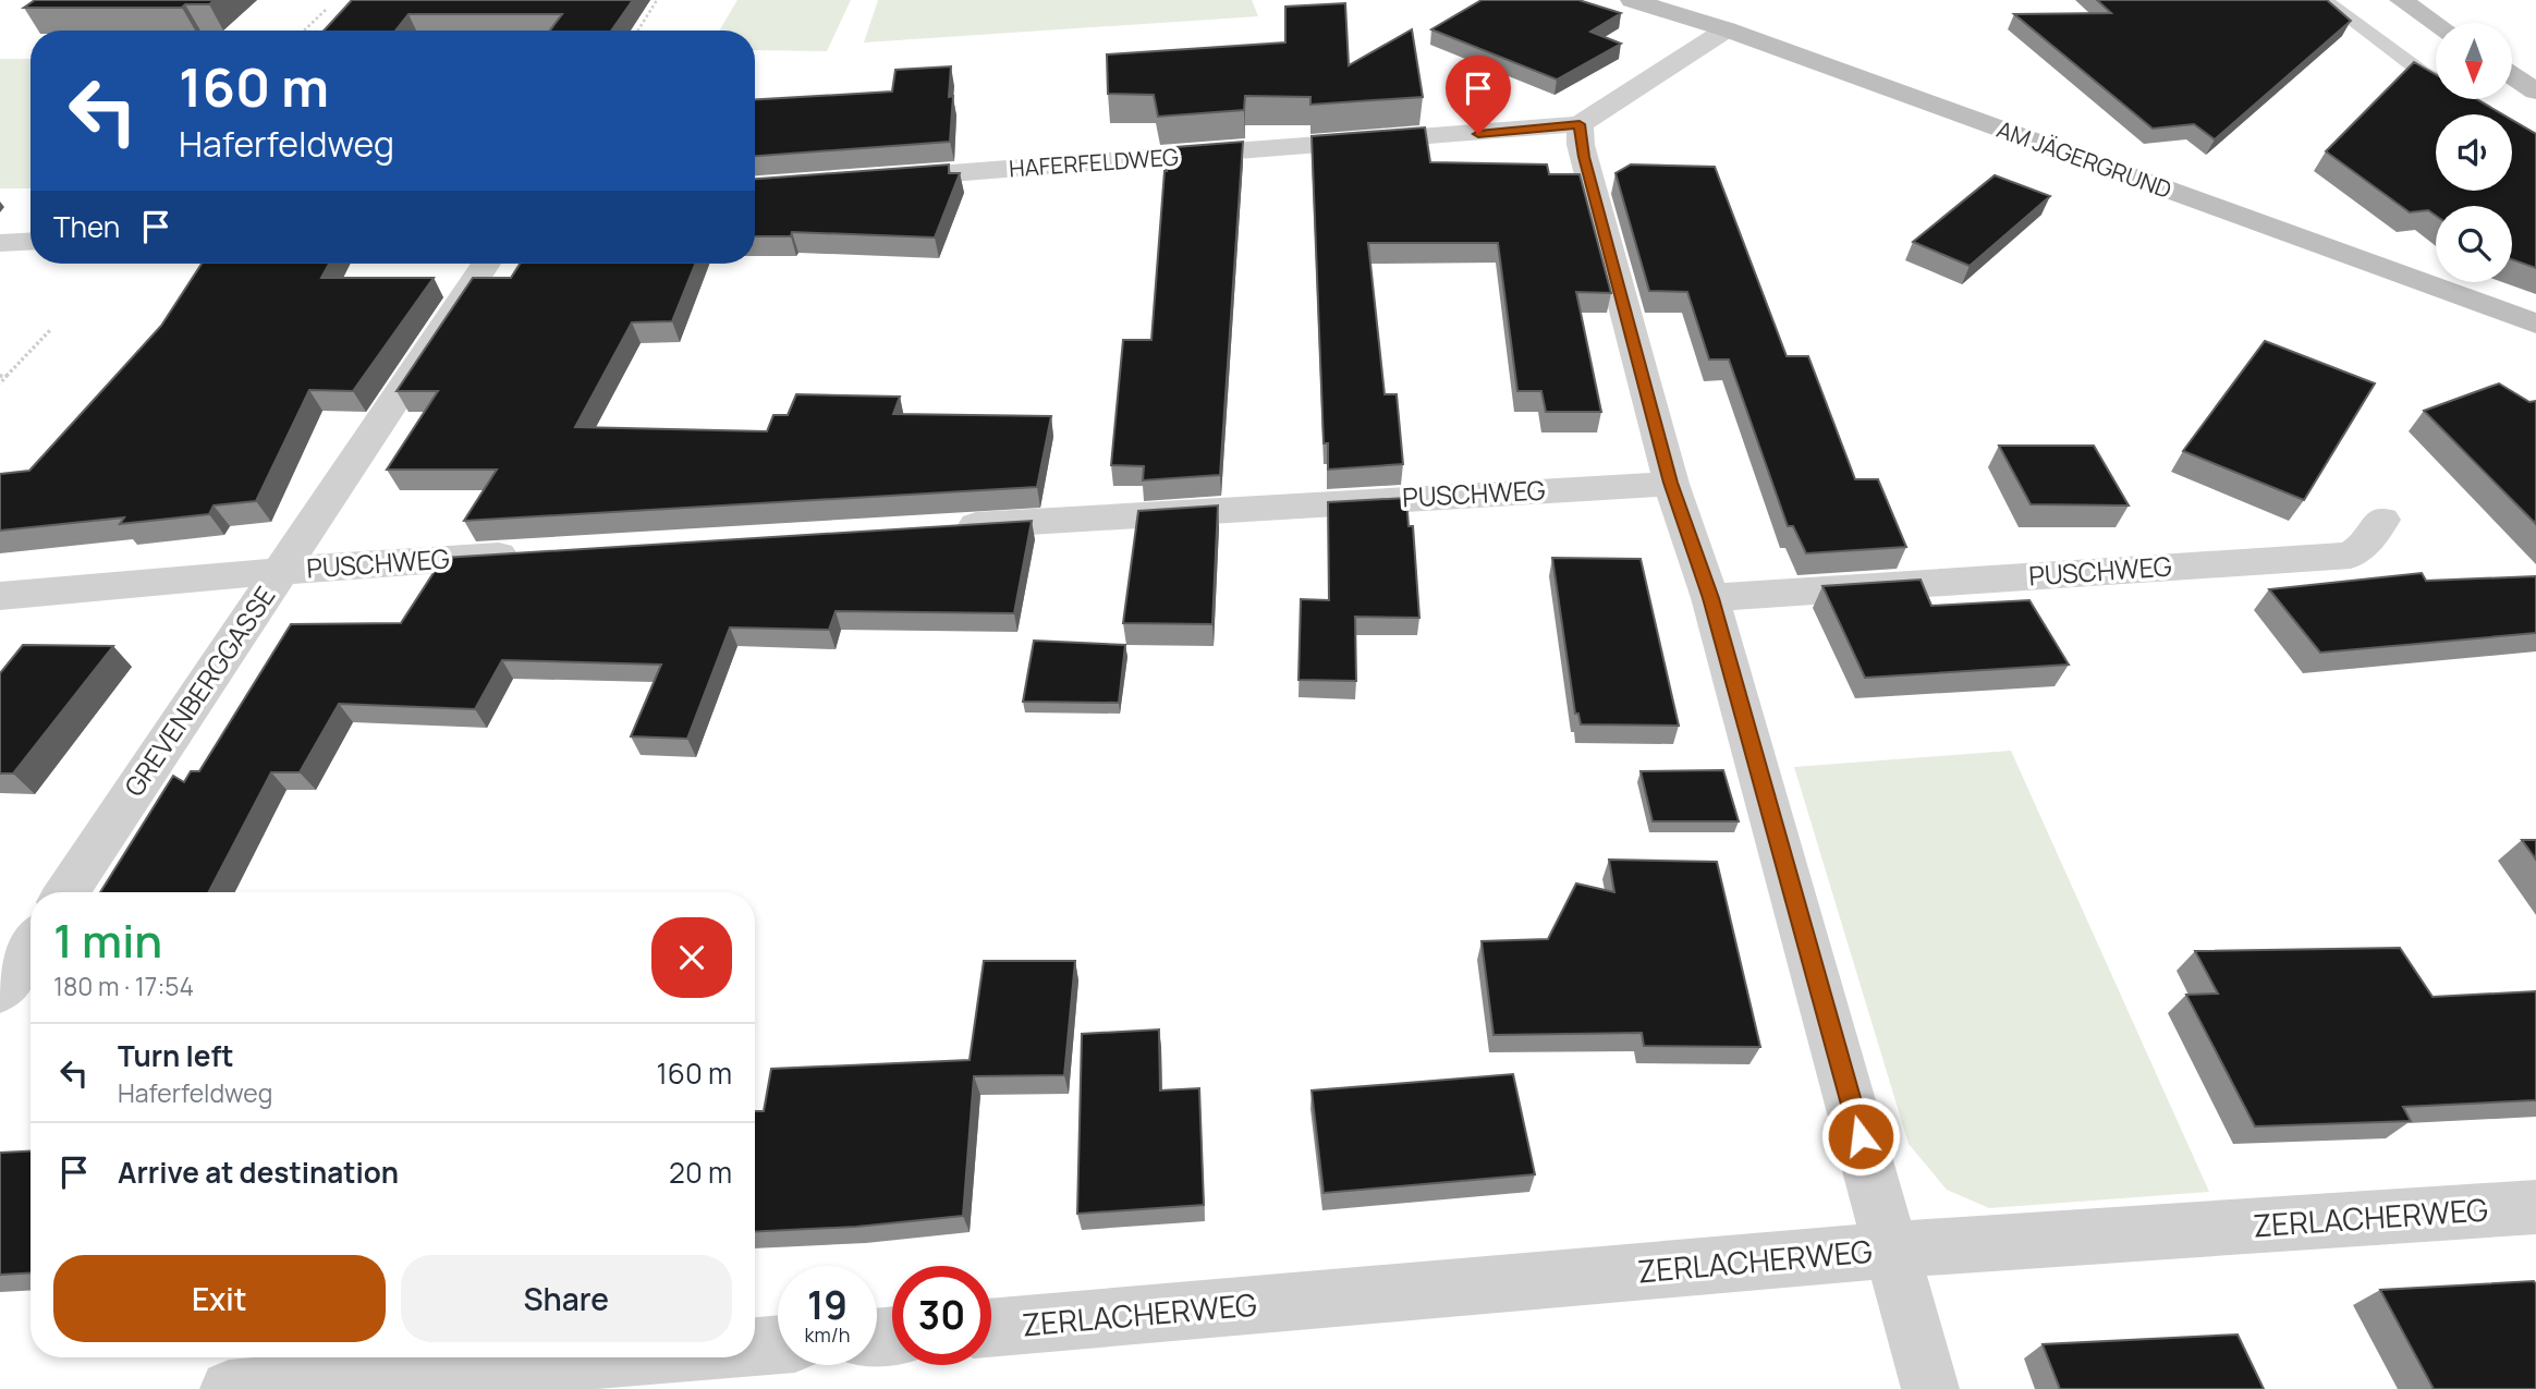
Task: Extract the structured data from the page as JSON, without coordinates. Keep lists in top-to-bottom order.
{
  "streets": {
    "street": [
      "AM JÄGERGRUND",
      "HAFERFELDWEG",
      "PUSCHWEG",
      "GREVENBERGGASSE",
      "ZERLACHERWEG"
    ]
  },
  "crossings": [
    ["PUSCHWEG", "GREVENBERGGASSE"]
  ],
  "north": "bottom",
  "page": {
    "turn": ["160 m", "Haferfeldweg"],
    "then": "Then",
    "heading": ["1 min", "180 m · 17:54"],
    "list": [
      {
        "name": "Turn left",
        "note": "Haferfeldweg",
        "value": "160 m"
      },
      {
        "name": "Arrive at destination",
        "value": "20 m"
      }
    ],
    "buttons": ["Exit", "Share"],
    "speed": "19 km/h",
    "limit": "30"
  }
}
